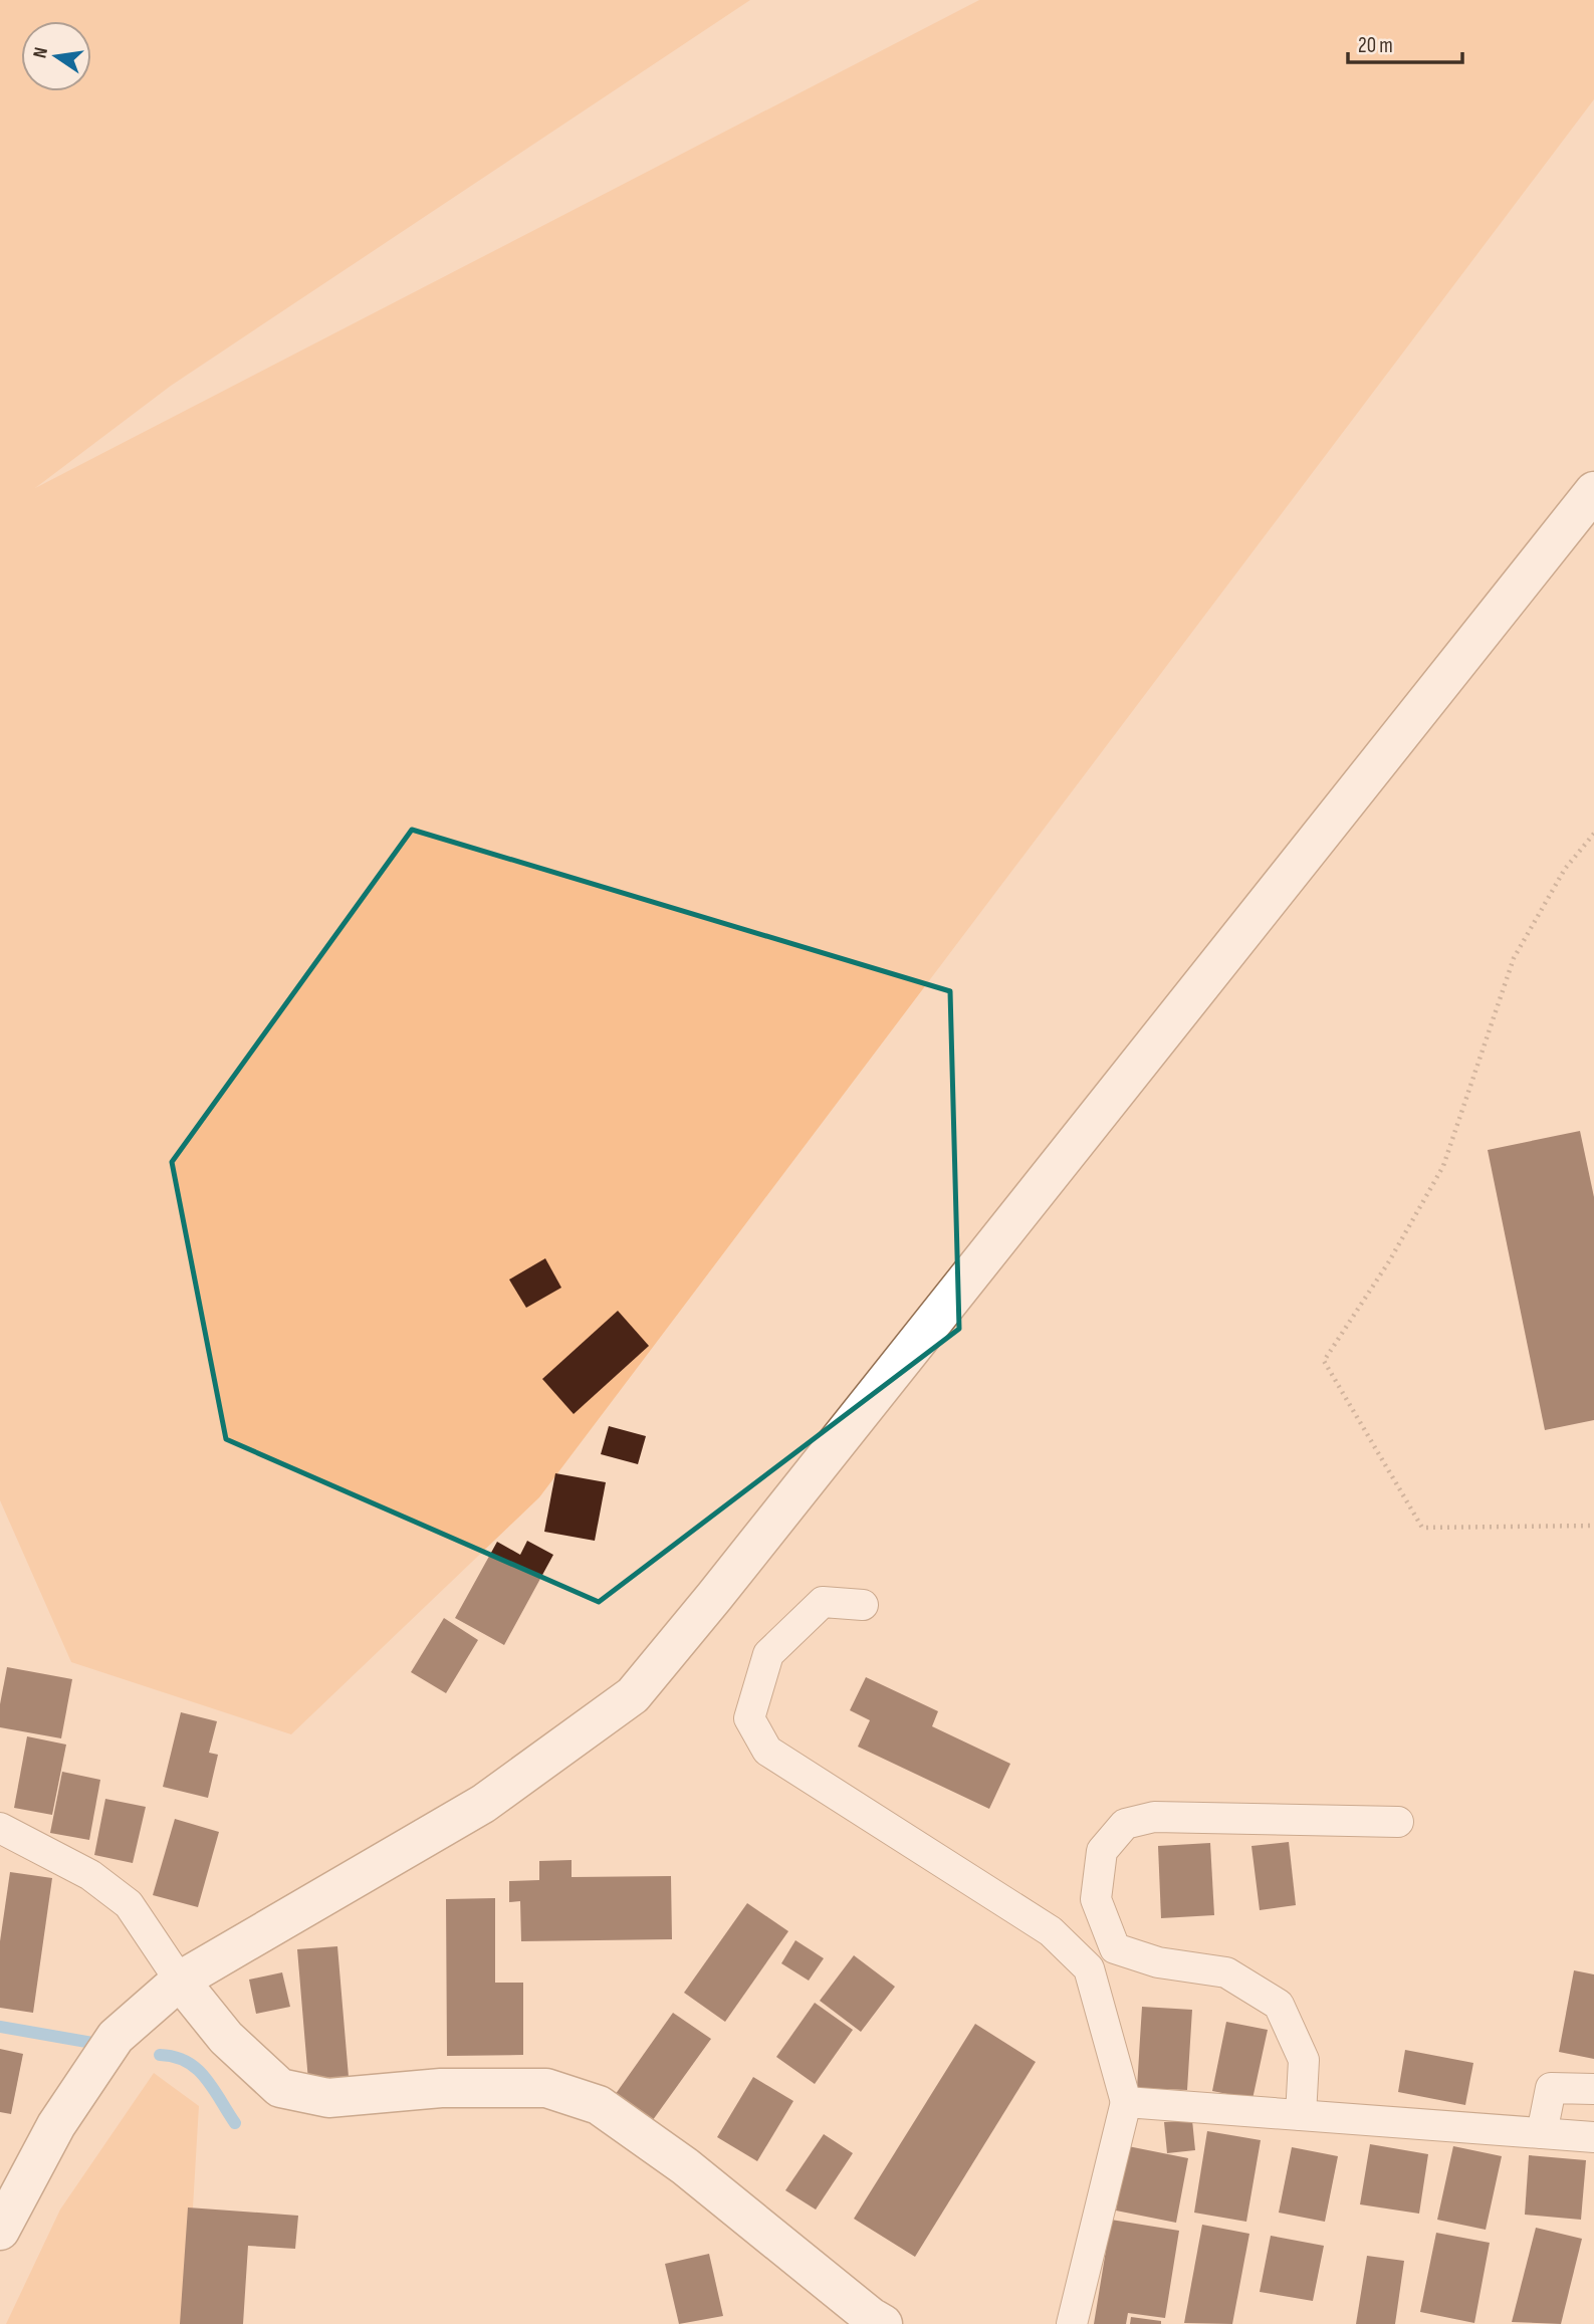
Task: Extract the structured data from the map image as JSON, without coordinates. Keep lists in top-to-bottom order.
{
  "scale_bar": "20 m",
  "north": "left"
}
